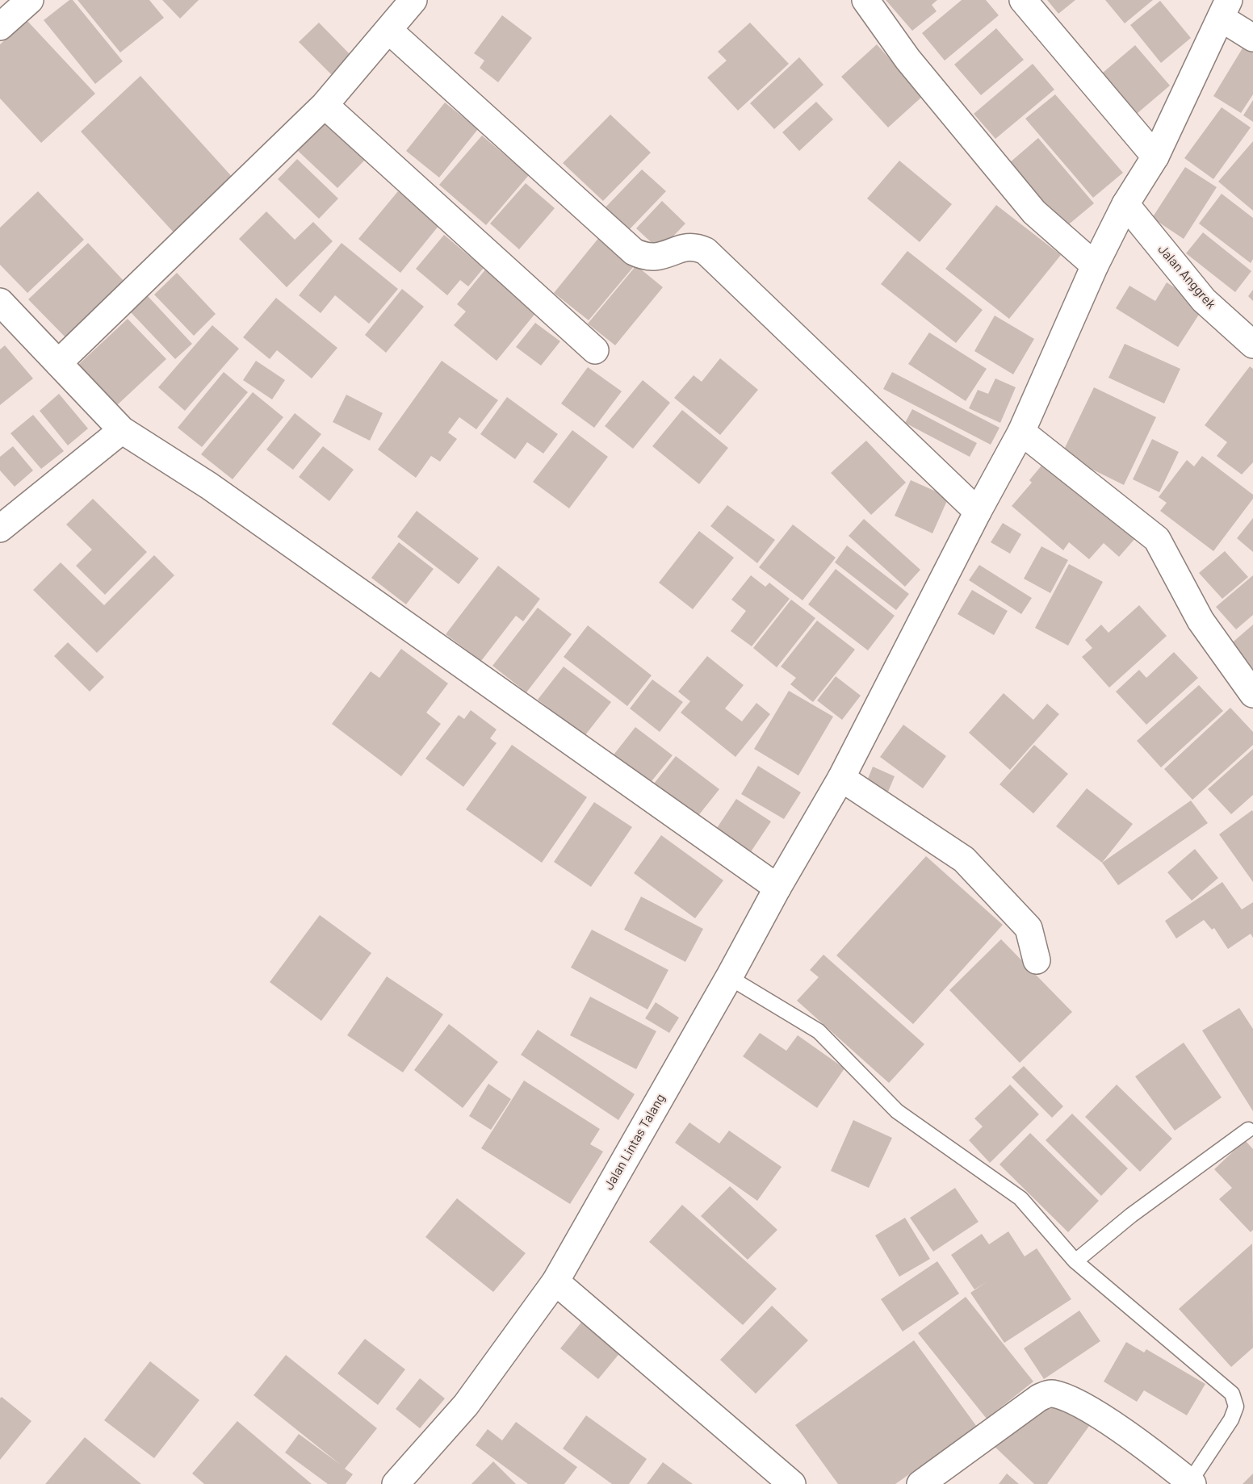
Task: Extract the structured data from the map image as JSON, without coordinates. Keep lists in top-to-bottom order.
{
  "streets": {
    "street": ["Jalan Anggrek", "Jalan Lintas Talang"]
  },
  "crossings": [
    ["Jalan Anggrek", "Jalan Lintas Talang"]
  ]
}
